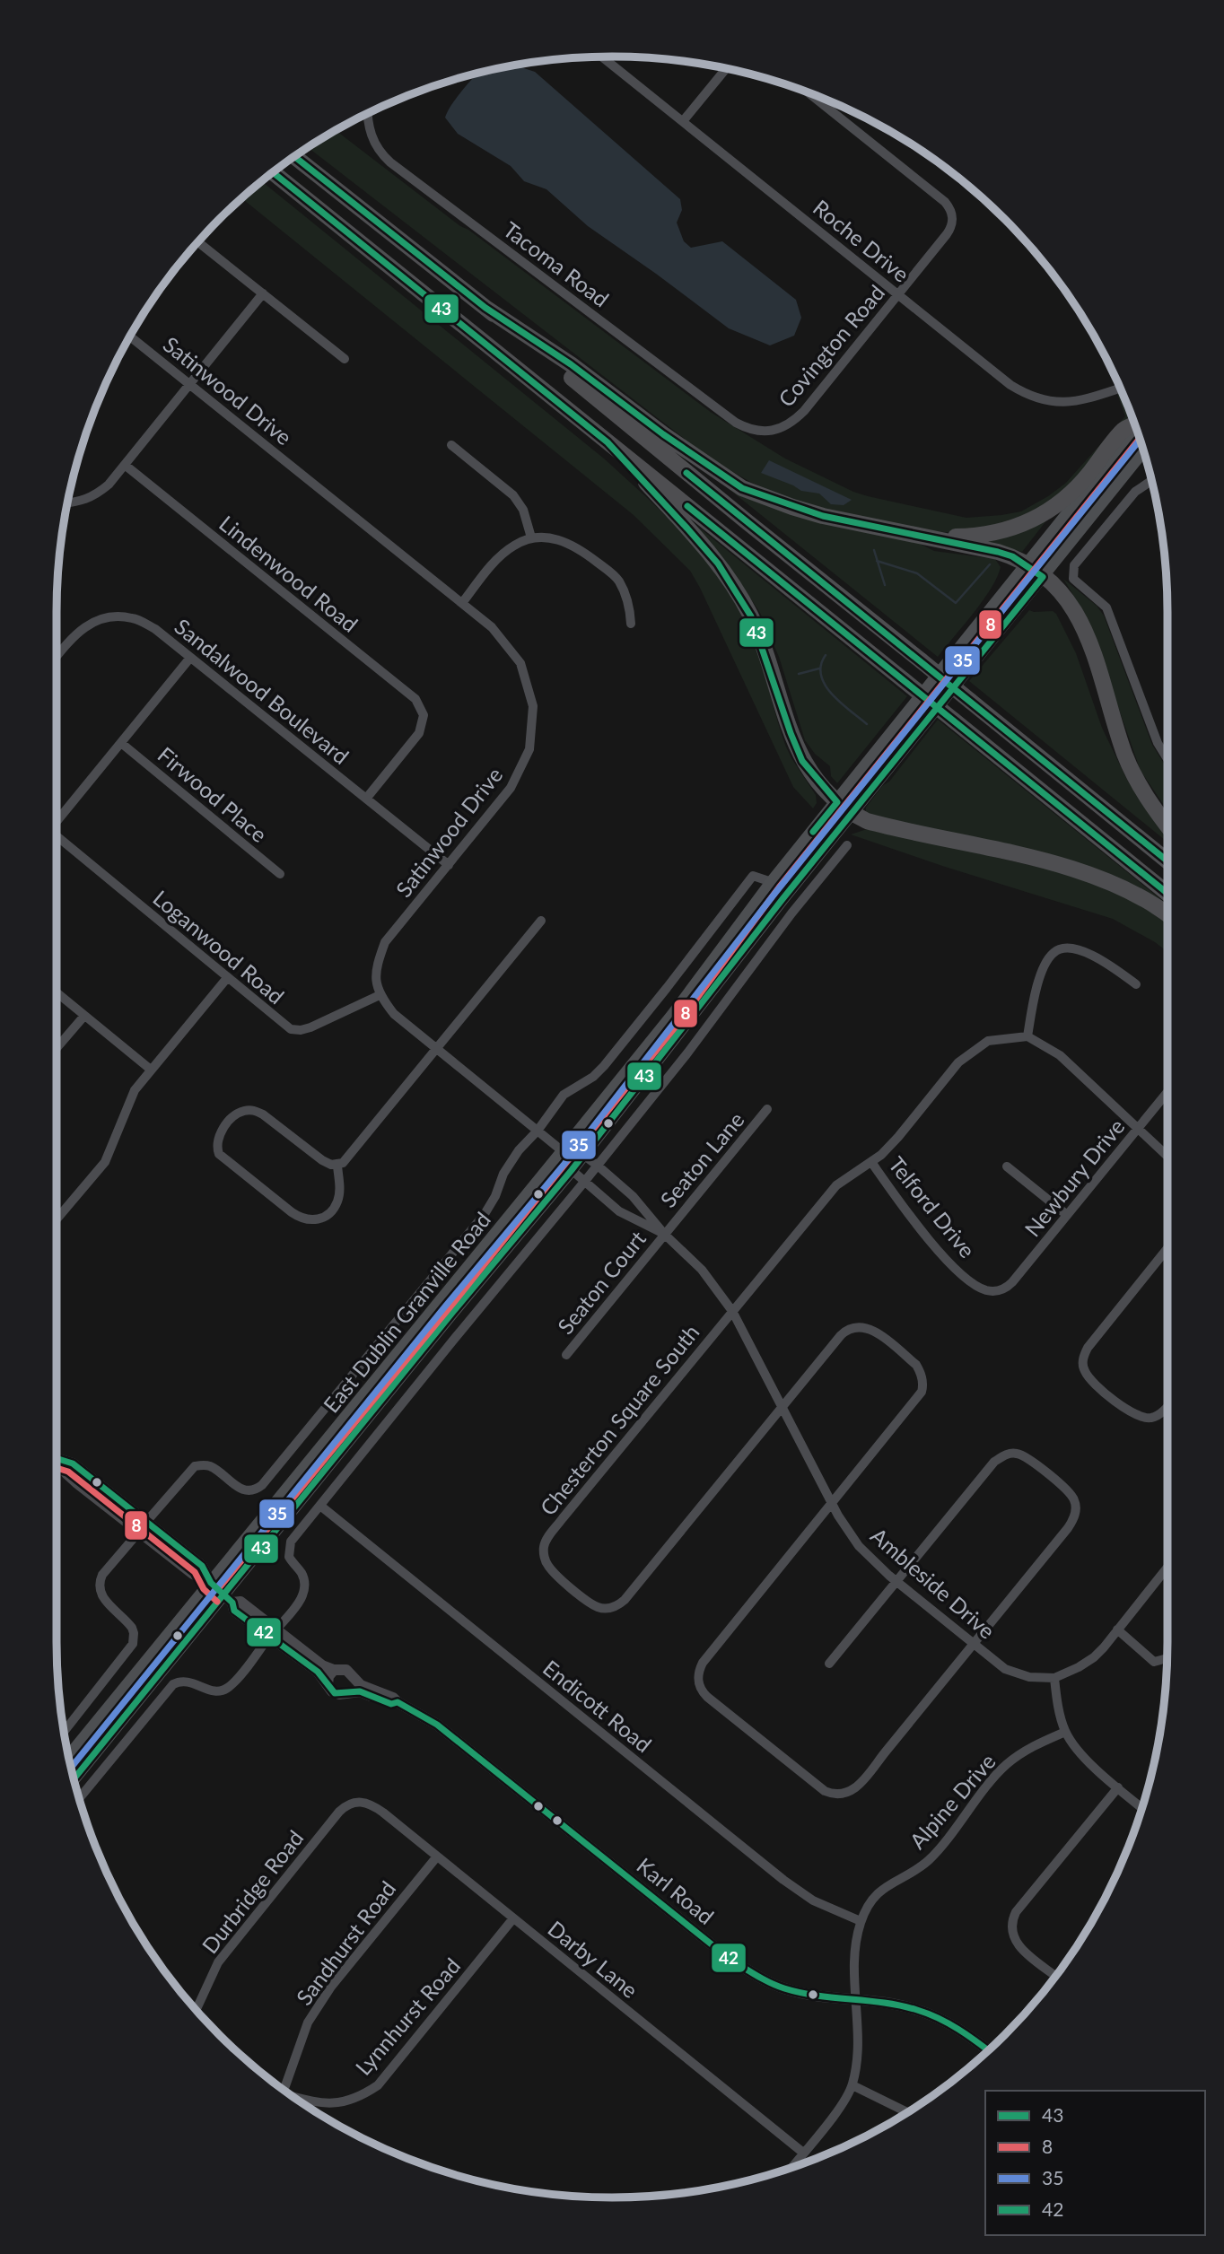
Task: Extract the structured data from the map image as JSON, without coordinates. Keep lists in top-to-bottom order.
{
  "streets": {
    "main road": ["East Dublin Granville Road"],
    "street": [
      "Roche Drive",
      "Tacoma Road",
      "Covington Road",
      "Satinwood Drive",
      "Lindenwood Road",
      "Sandalwood Boulevard",
      "Firwood Place",
      "Loganwood Road",
      "Seaton Lane",
      "Newbury Drive",
      "Telford Drive",
      "Seaton Court",
      "Chesterton Square South",
      "Ambleside Drive",
      "Endicott Road",
      "Alpine Drive",
      "Karl Road",
      "Durbridge Road",
      "Sandhurst Road",
      "Darby Lane",
      "Lynnhurst Road"
    ]
  },
  "crossings": [
    ["Roche Drive", "Covington Road"],
    ["Tacoma Road", "Covington Road"],
    ["Satinwood Drive", "Sandalwood Boulevard"],
    ["Satinwood Drive", "Loganwood Road"],
    ["Lindenwood Road", "Sandalwood Boulevard"],
    ["Seaton Lane", "Seaton Court"],
    ["Seaton Lane", "Ambleside Drive"],
    ["Newbury Drive", "Telford Drive"],
    ["Telford Drive", "Chesterton Square South"],
    ["Seaton Court", "Ambleside Drive"],
    ["East Dublin Granville Road", "Ambleside Drive"],
    ["Chesterton Square South", "Ambleside Drive"],
    ["Endicott Road", "Alpine Drive"],
    ["Alpine Drive", "Karl Road"],
    ["Alpine Drive", "Darby Lane"],
    ["Durbridge Road", "Darby Lane"],
    ["Sandhurst Road", "Darby Lane"],
    ["Darby Lane", "Lynnhurst Road"]
  ],
  "lines": [
    "transit line 43",
    "transit line 8",
    "transit line 35",
    "transit line 42"
  ],
  "legend": [
    "43",
    "8",
    "35",
    "42"
  ]
}
